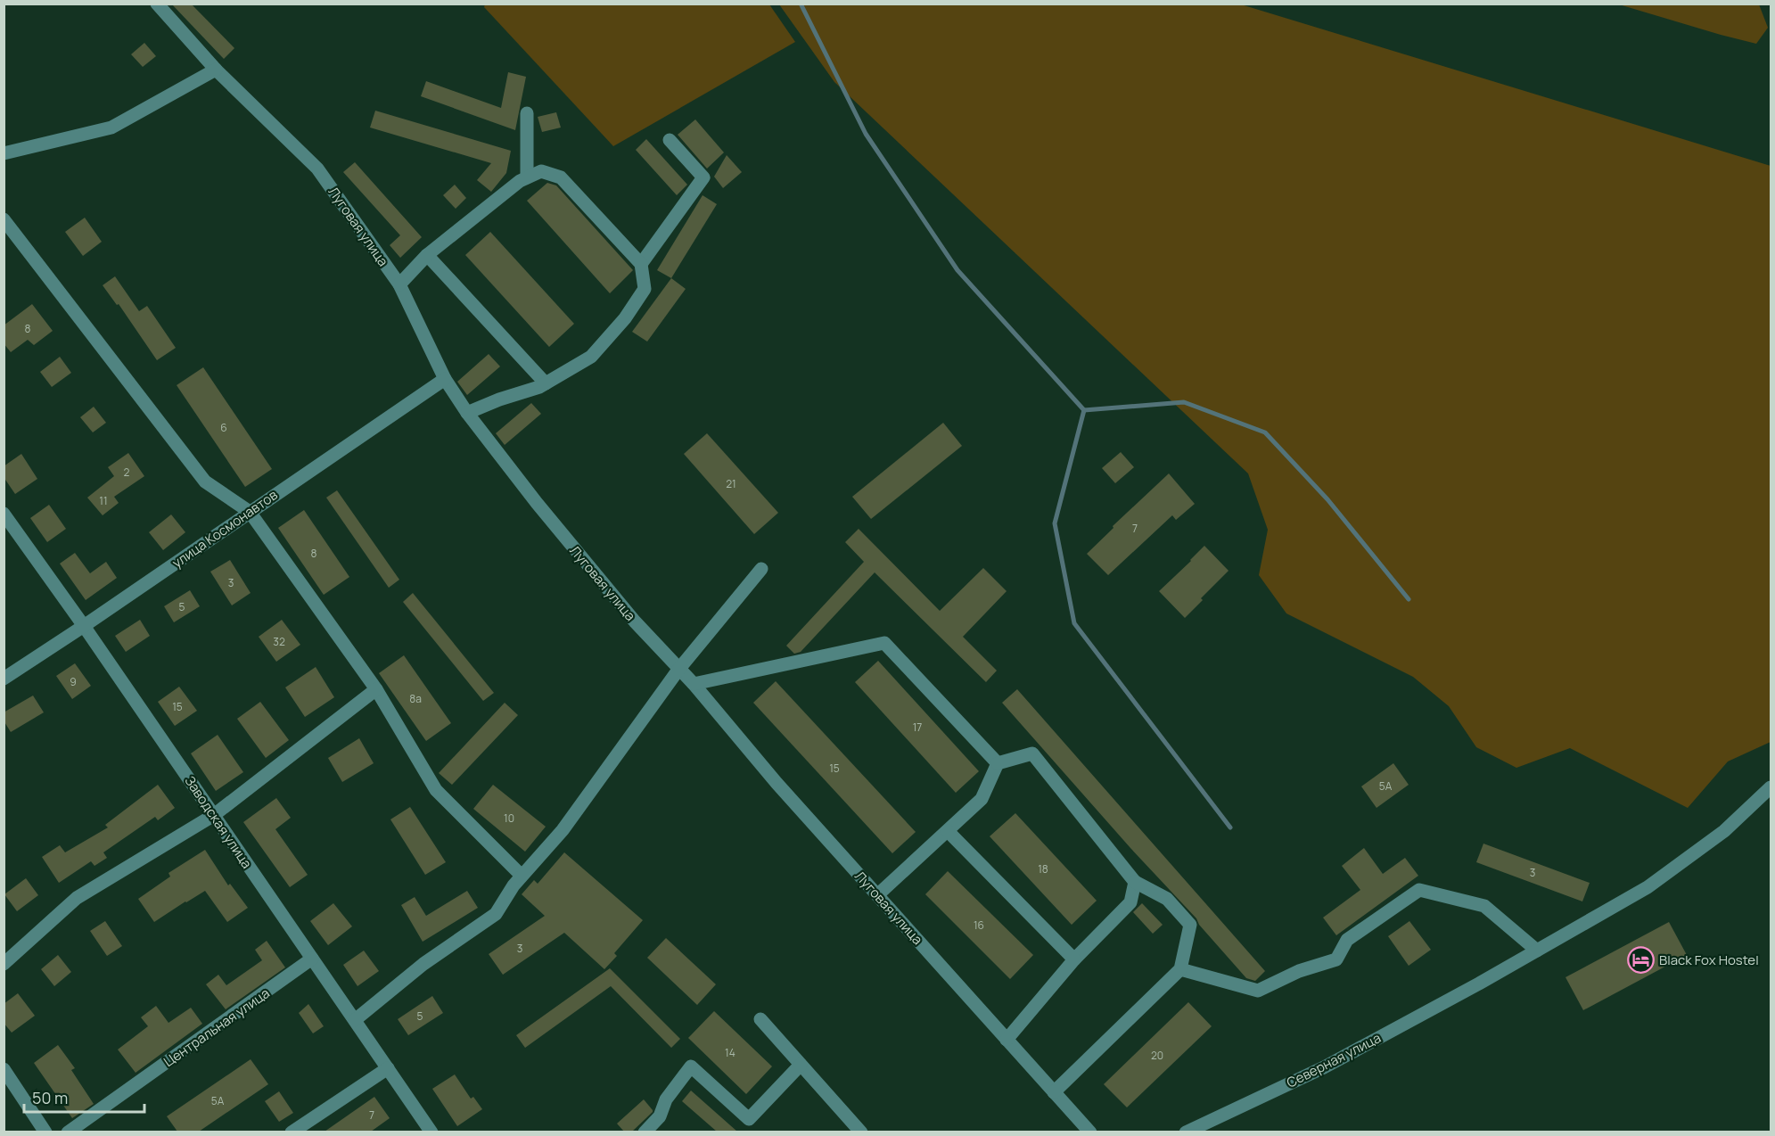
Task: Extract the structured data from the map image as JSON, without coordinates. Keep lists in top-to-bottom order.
{
  "streets": {
    "street": [
      "Луговая улица",
      "улица Космонавтов",
      "Заводская улица",
      "Центральная улица",
      "Северная улица"
    ]
  },
  "crossings": [
    ["Луговая улица", "улица Космонавтов"],
    ["улица Космонавтов", "Заводская улица"],
    ["Заводская улица", "Центральная улица"]
  ],
  "places": {
    "hotel": ["Black Fox Hostel"]
  },
  "house_numbers": [
    "8",
    "6",
    "2",
    "21",
    "11",
    "7",
    "8",
    "3",
    "5",
    "32",
    "9",
    "8а",
    "15",
    "17",
    "15",
    "5А",
    "10",
    "18",
    "3",
    "16",
    "3",
    "5",
    "14",
    "20",
    "5А",
    "7"
  ],
  "scale_bar": "50 m"
}
